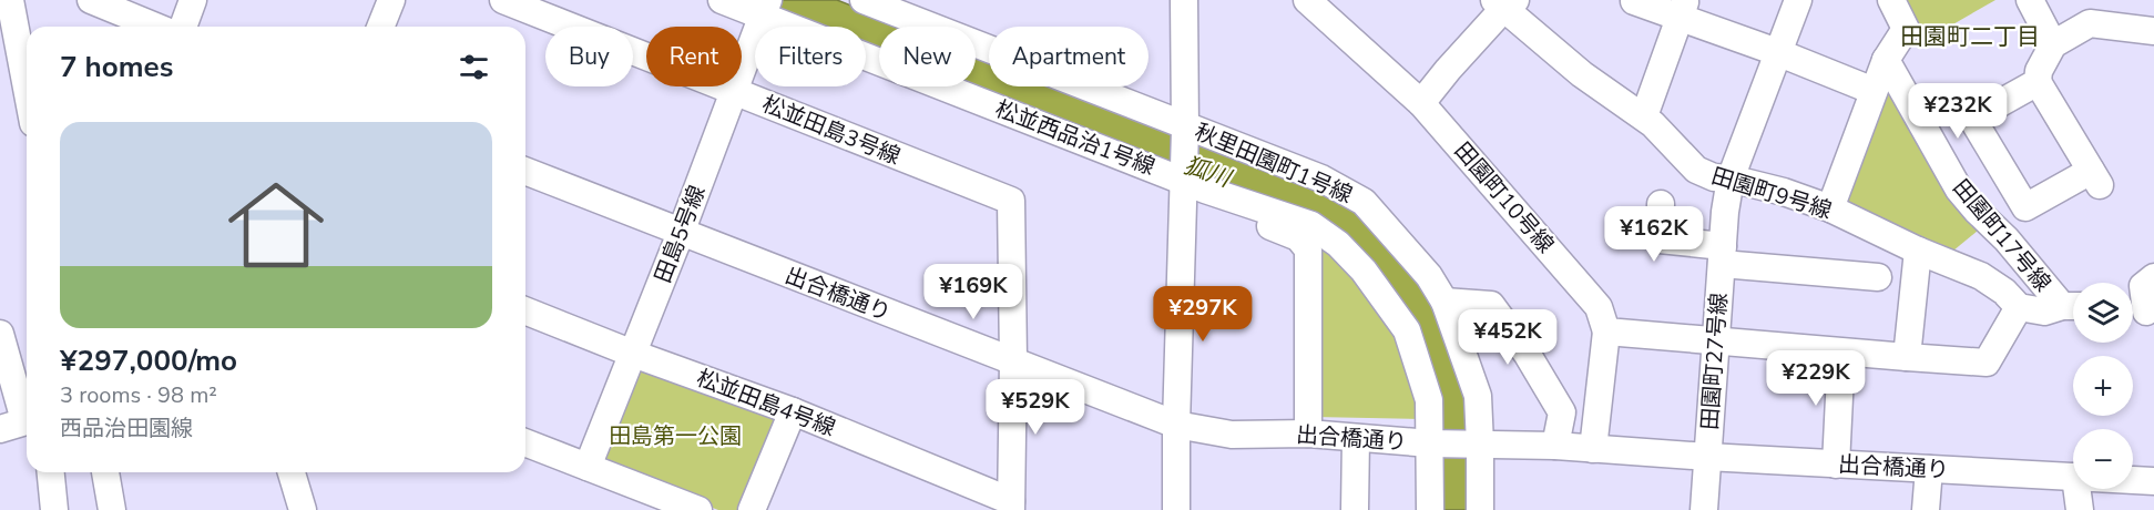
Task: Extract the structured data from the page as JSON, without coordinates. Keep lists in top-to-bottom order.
{
  "streets": {
    "street": [
      "松並田島3号線",
      "松並西品治1号線",
      "秋里田園町1号線",
      "田園町9号線",
      "田園町10号線",
      "田島5号線",
      "田園町17号線",
      "出合橋通り",
      "田園町27号線",
      "松並田島4号線"
    ]
  },
  "crossings": [
    ["松並田島3号線", "田島5号線"],
    ["松並田島3号線", "出合橋通り"],
    ["松並西品治1号線", "田島5号線"],
    ["松並西品治1号線", "出合橋通り"],
    ["秋里田園町1号線", "出合橋通り"],
    ["田園町9号線", "田園町27号線"],
    ["田島5号線", "出合橋通り"],
    ["田島5号線", "松並田島4号線"],
    ["出合橋通り", "田園町27号線"]
  ],
  "districts": ["田園町二丁目"],
  "water": ["狐川"],
  "parks": ["田島第一公園"],
  "page": {
    "chip": [
      "Buy",
      "Rent",
      "Filters",
      "New",
      "Apartment"
    ],
    "heading": "7 homes",
    "price": [
      "¥232K",
      "¥162K",
      "¥169K",
      "¥297K",
      "¥452K",
      "¥229K",
      "¥529K"
    ],
    "list": [
      {
        "name": "¥297,000/mo",
        "note": "3 rooms · 98 m² · 西品治田園線"
      }
    ],
    "map_buttons": ["+", "−"]
  }
}
